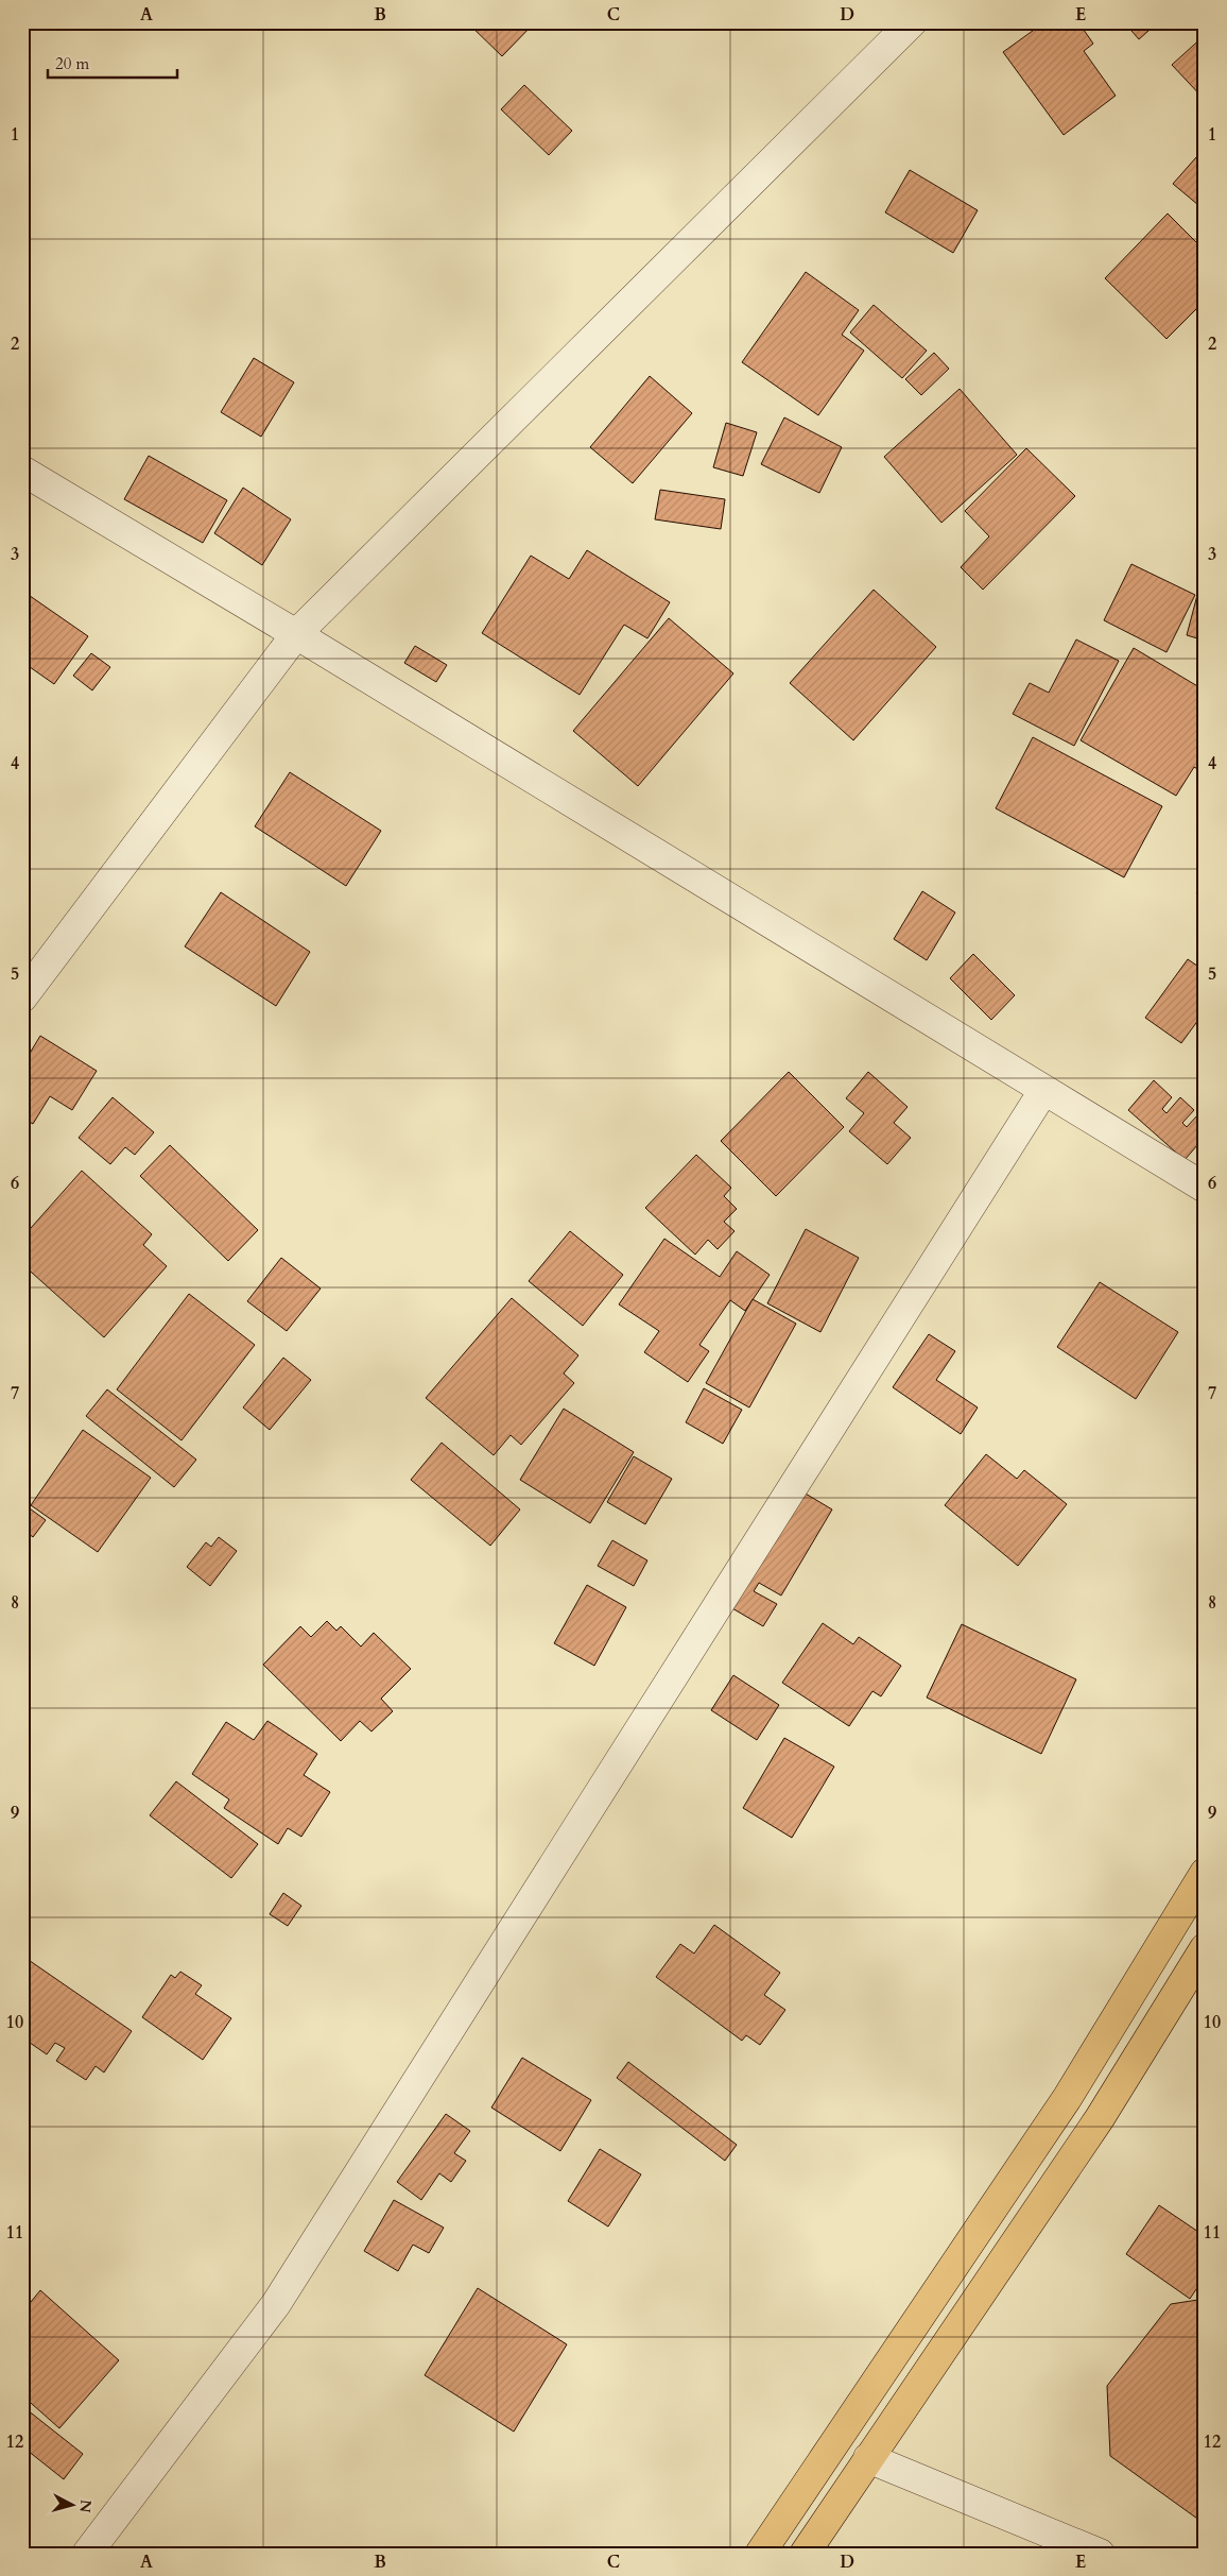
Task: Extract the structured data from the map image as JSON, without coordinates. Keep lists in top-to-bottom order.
{
  "scale_bar": "20 m",
  "north": "right",
  "grid": {
    "columns": [
      "A",
      "B",
      "C",
      "D",
      "E"
    ],
    "rows": [
      "1",
      "2",
      "3",
      "4",
      "5",
      "6",
      "7",
      "8",
      "9",
      "10",
      "11",
      "12"
    ]
  }
}
